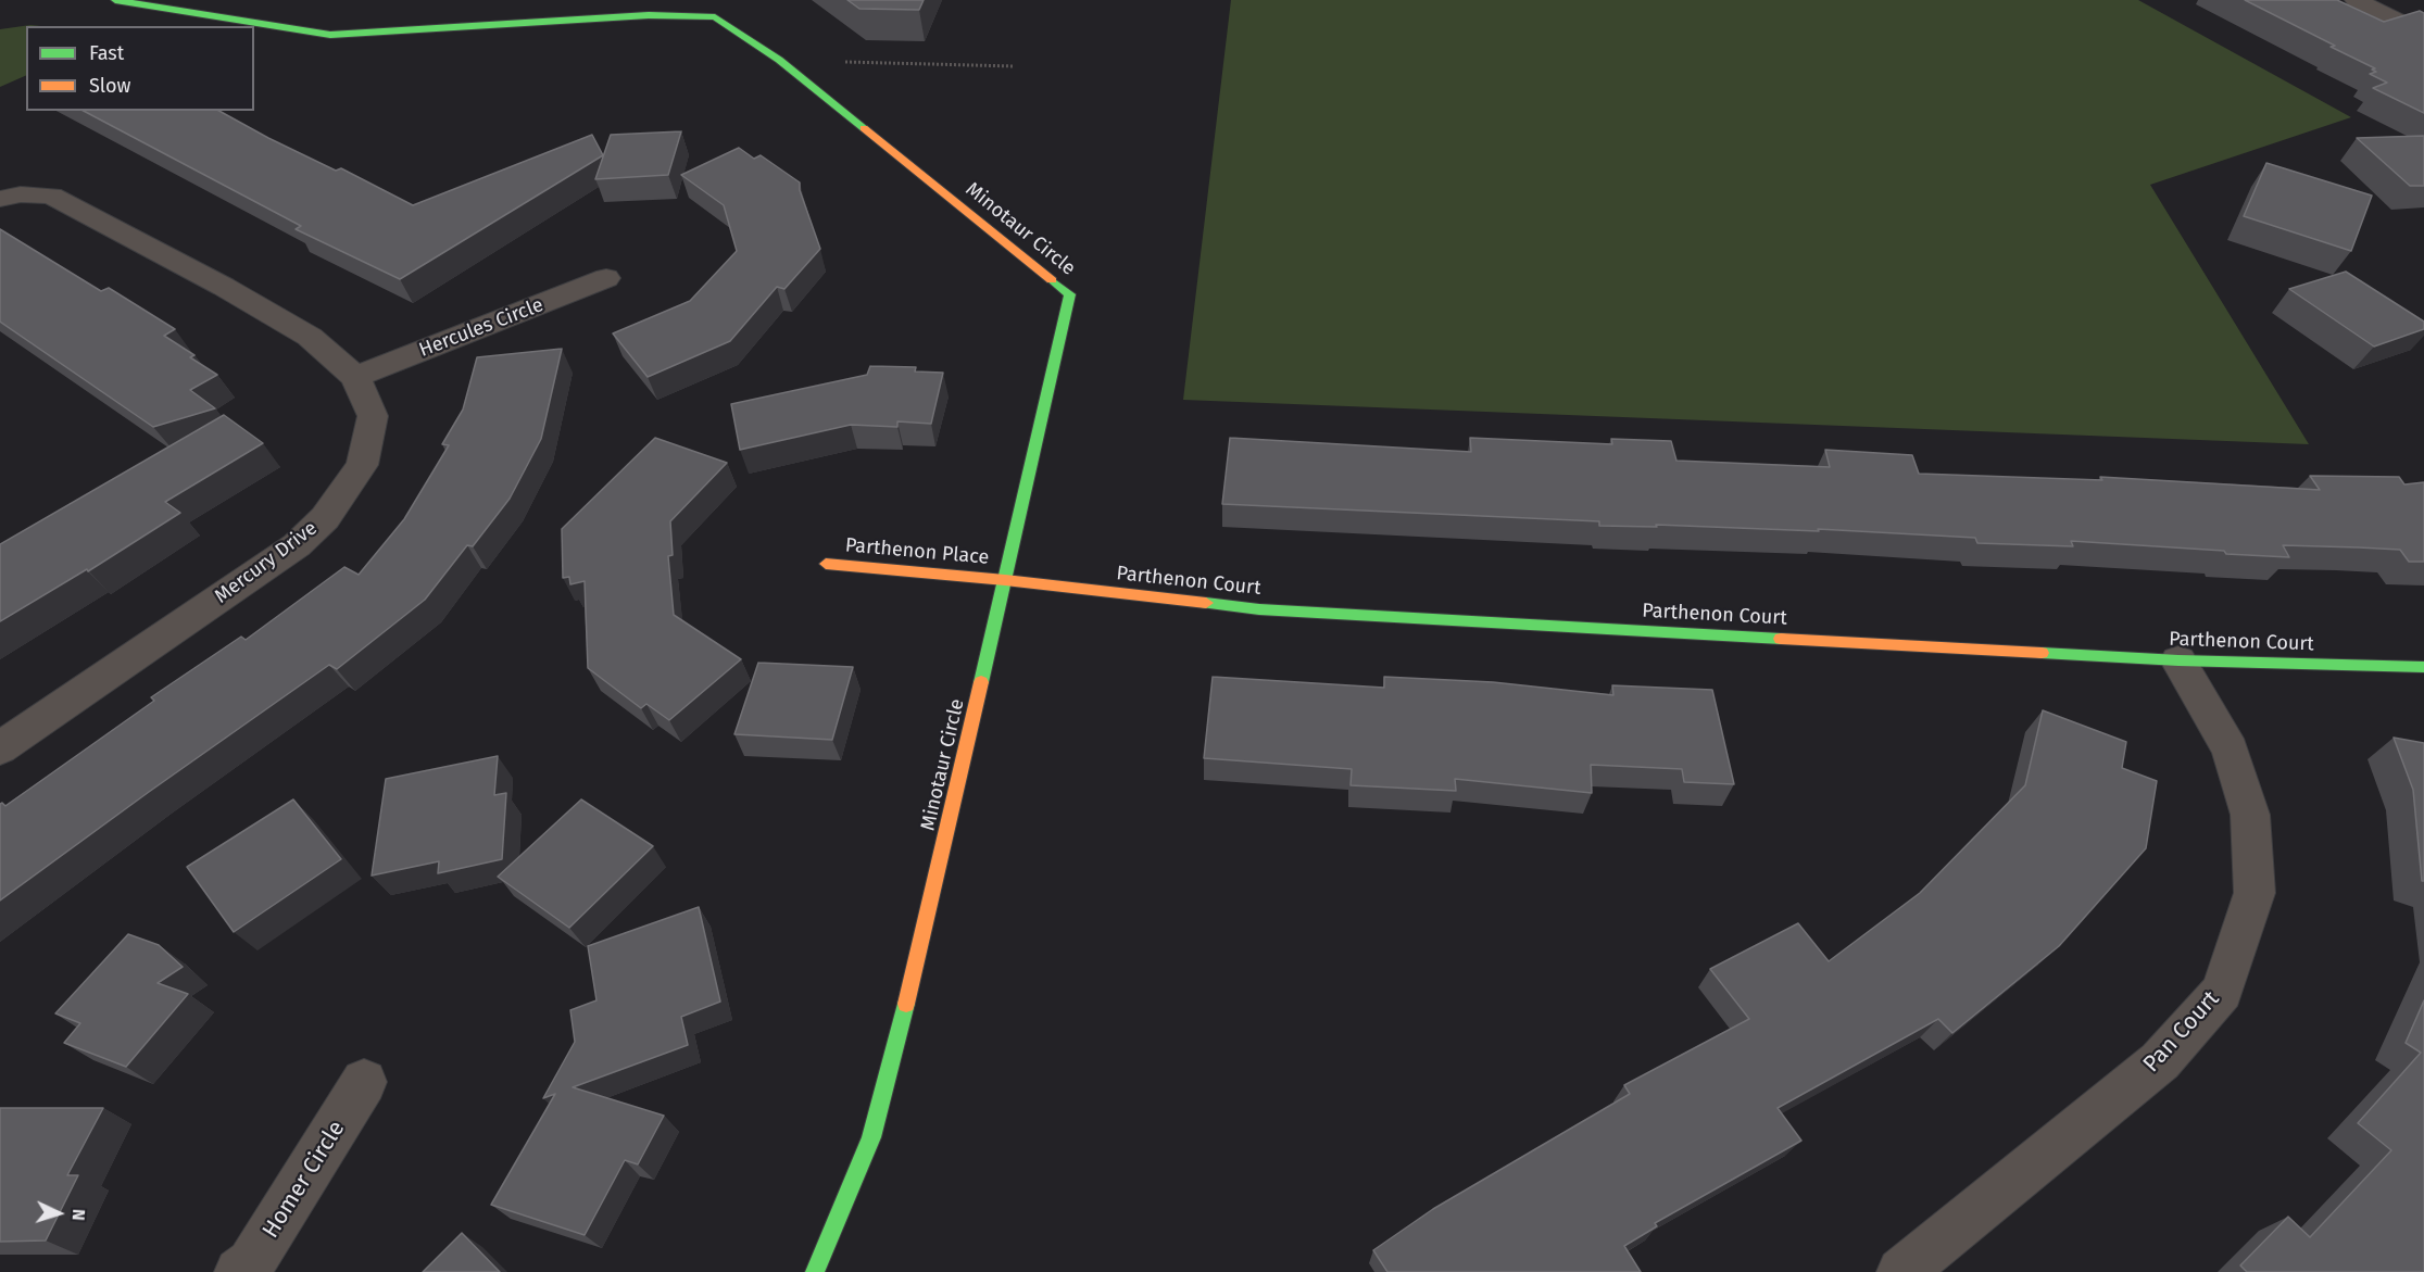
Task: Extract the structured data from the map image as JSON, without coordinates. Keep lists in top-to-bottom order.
{
  "streets": {
    "street": [
      "Minotaur Circle",
      "Hercules Circle",
      "Parthenon Place",
      "Mercury Drive",
      "Parthenon Court",
      "Pan Court",
      "Homer Circle"
    ]
  },
  "crossings": [
    ["Minotaur Circle", "Parthenon Place"],
    ["Minotaur Circle", "Parthenon Court"],
    ["Hercules Circle", "Mercury Drive"],
    ["Parthenon Place", "Parthenon Court"],
    ["Parthenon Court", "Pan Court"]
  ],
  "legend": ["Fast", "Slow"],
  "north": "right"
}
